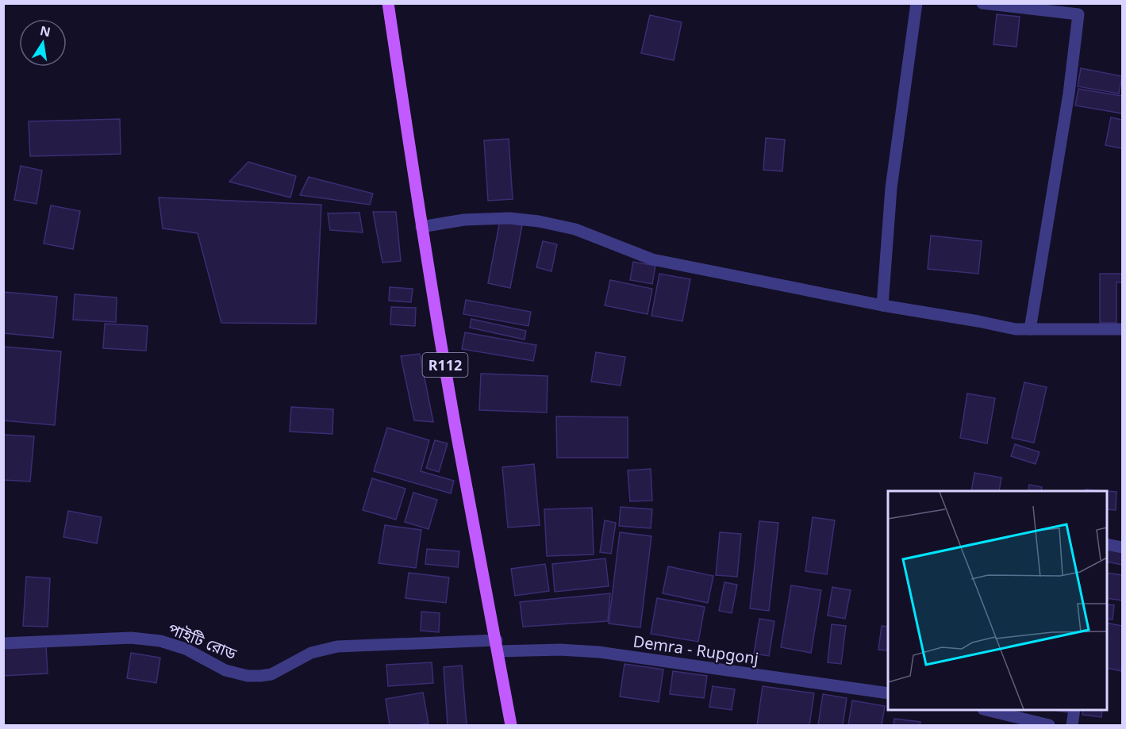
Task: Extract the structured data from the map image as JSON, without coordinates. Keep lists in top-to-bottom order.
{
  "streets": {
    "main road": ["R112"],
    "street": ["পাইটি রোড", "Demra - Rupgonj"]
  },
  "crossings": [
    ["R112", "পাইটি রোড"],
    ["R112", "Demra - Rupgonj"],
    ["পাইটি রোড", "Demra - Rupgonj"]
  ],
  "north": "top"
}
